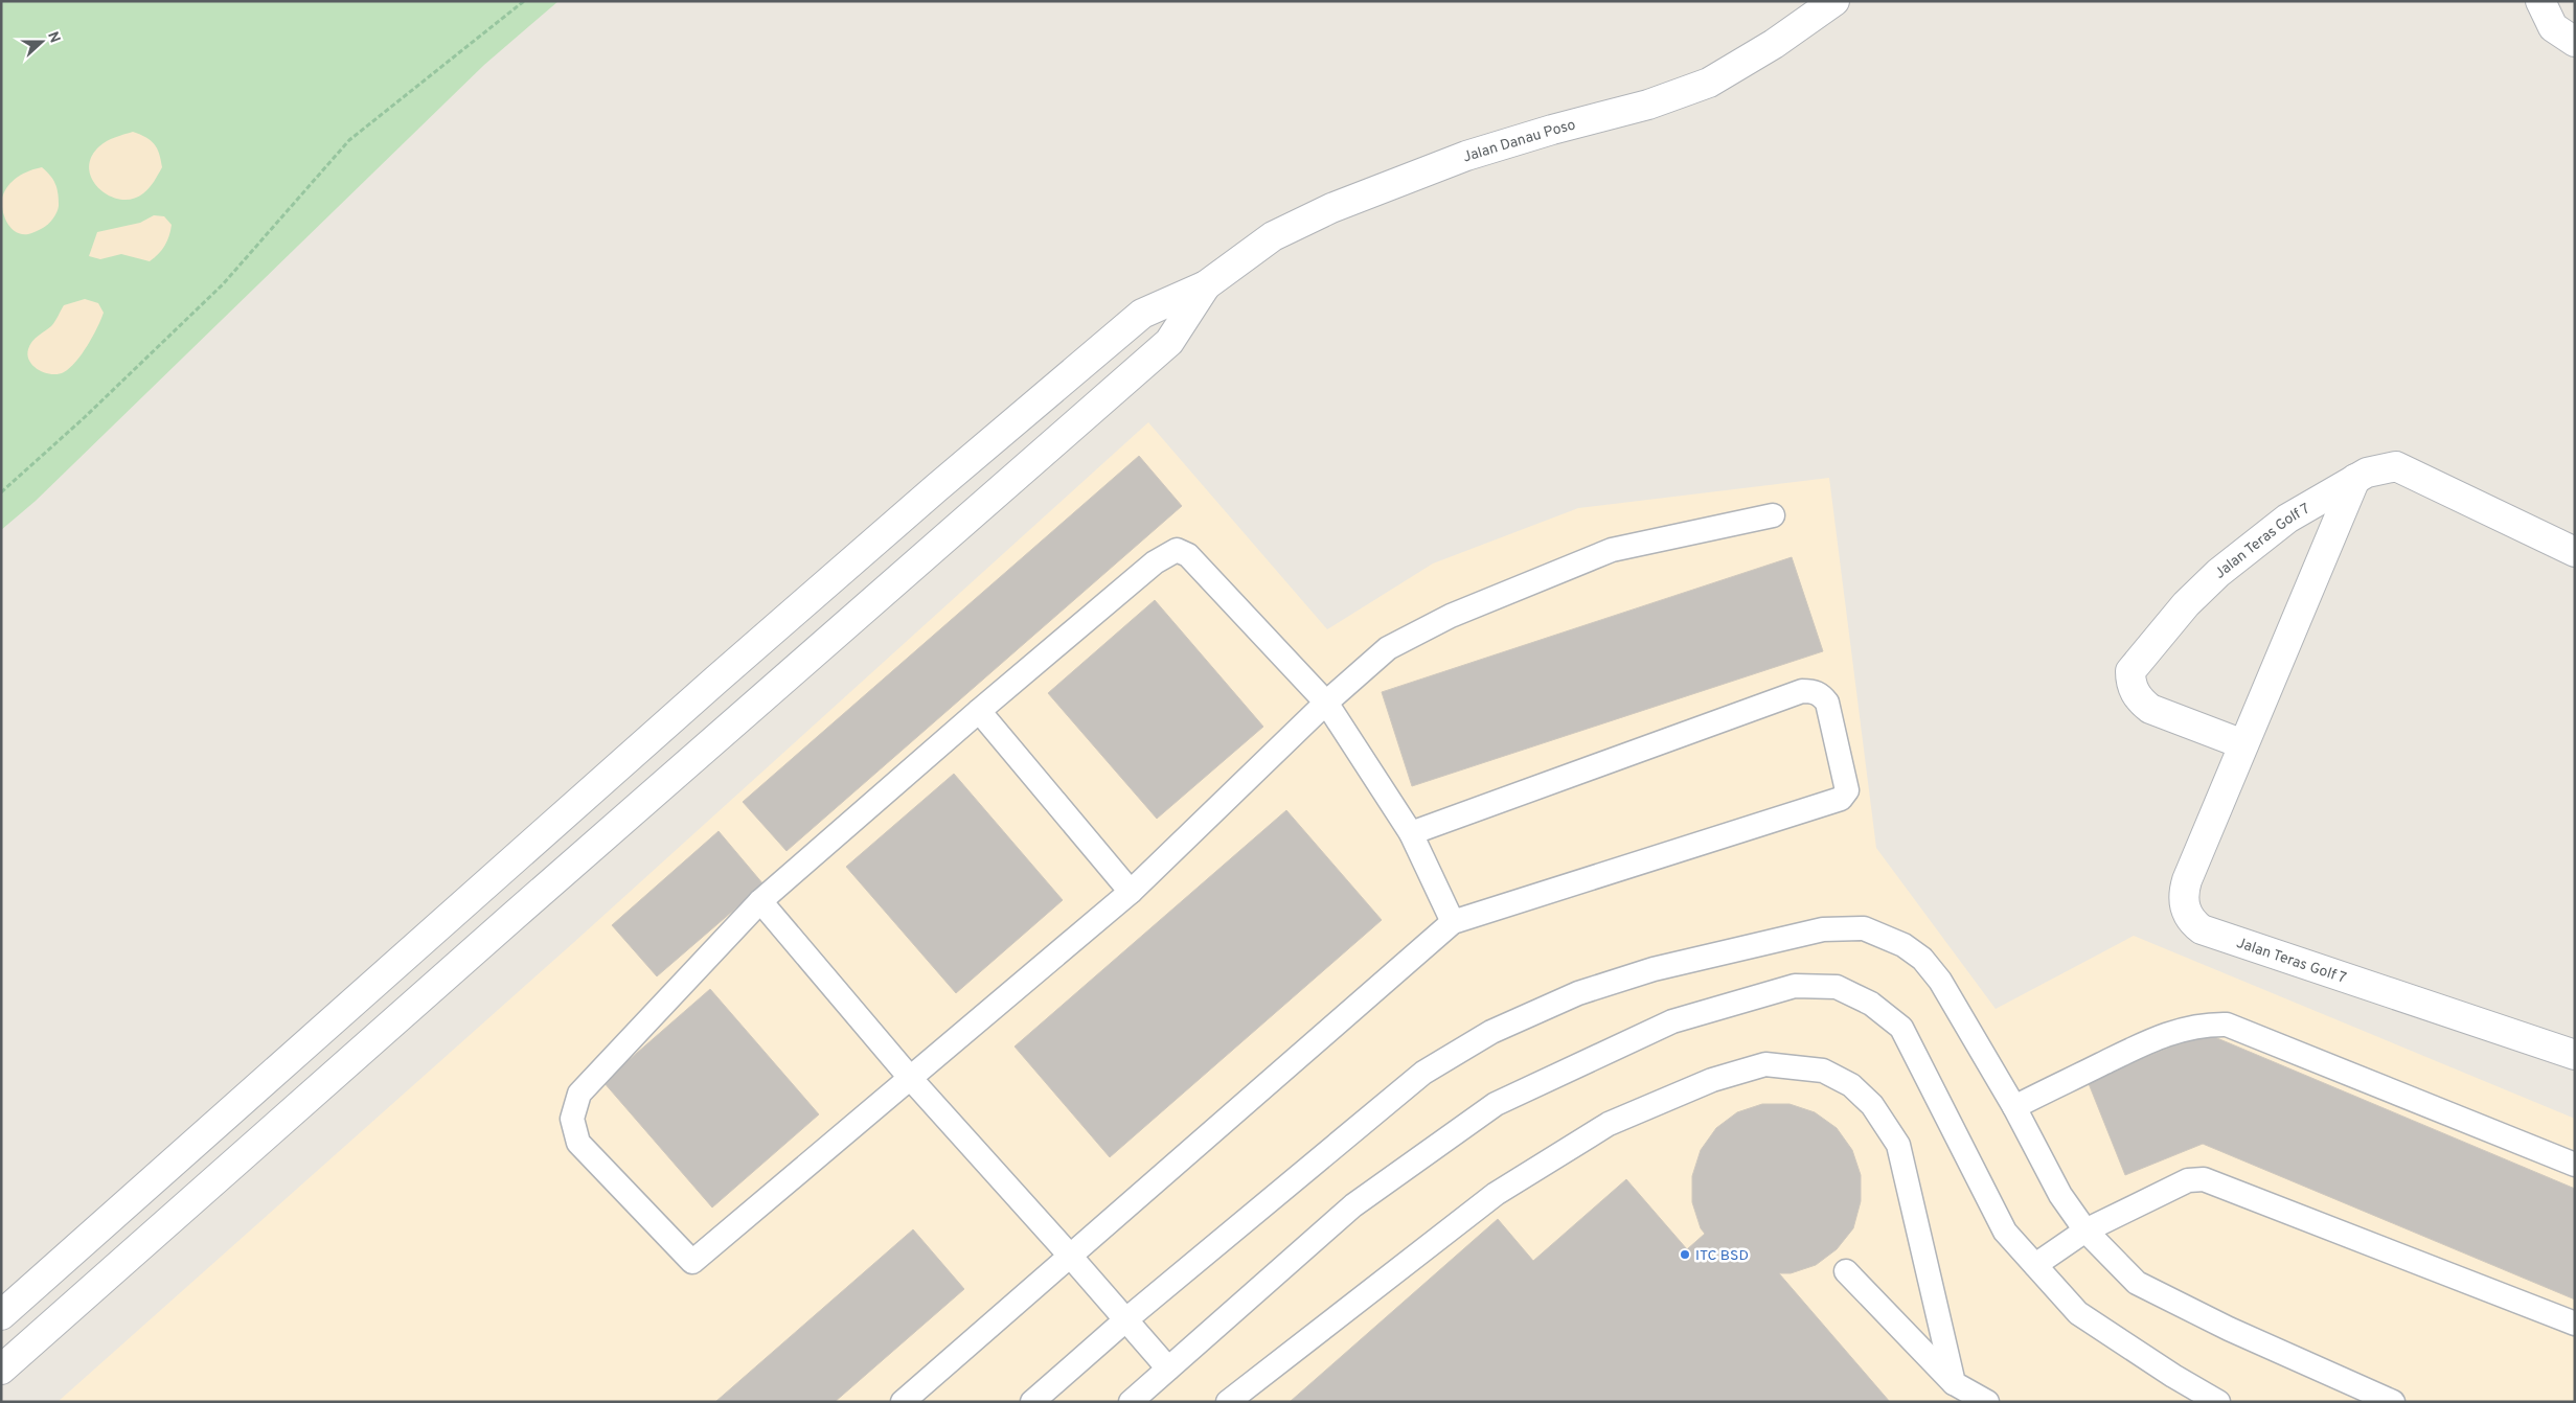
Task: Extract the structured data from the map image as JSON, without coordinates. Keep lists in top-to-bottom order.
{
  "streets": {
    "street": ["Jalan Danau Poso", "Jalan Teras Golf 7"]
  },
  "places": ["ITC BSD"],
  "north": "right"
}
